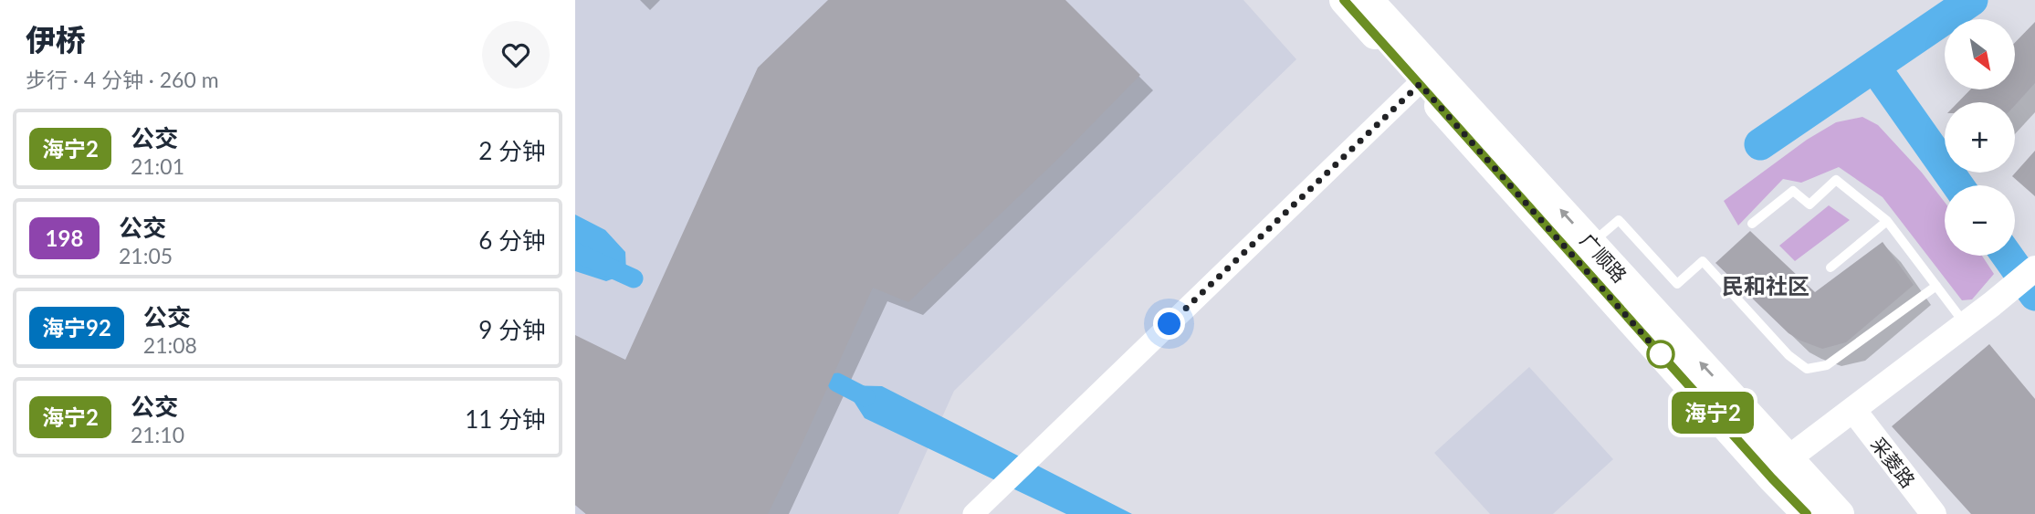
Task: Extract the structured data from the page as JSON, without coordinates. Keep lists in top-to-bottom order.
{
  "streets": {
    "main road": ["广顺路"],
    "street": ["采菱路"]
  },
  "districts": ["民和社区"],
  "lines": ["bus line 海宁2"],
  "north": "bottom right",
  "page": {
    "heading": ["伊桥", "步行 · 4 分钟 · 260 m"],
    "on_map": "海宁2",
    "map_buttons": ["+", "−"],
    "list": [
      {
        "mark": "海宁2",
        "name": "公交",
        "note": "21:01",
        "value": "2 分钟"
      },
      {
        "mark": "198",
        "name": "公交",
        "note": "21:05",
        "value": "6 分钟"
      },
      {
        "mark": "海宁92",
        "name": "公交",
        "note": "21:08",
        "value": "9 分钟"
      },
      {
        "mark": "海宁2",
        "name": "公交",
        "note": "21:10",
        "value": "11 分钟"
      }
    ]
  }
}
